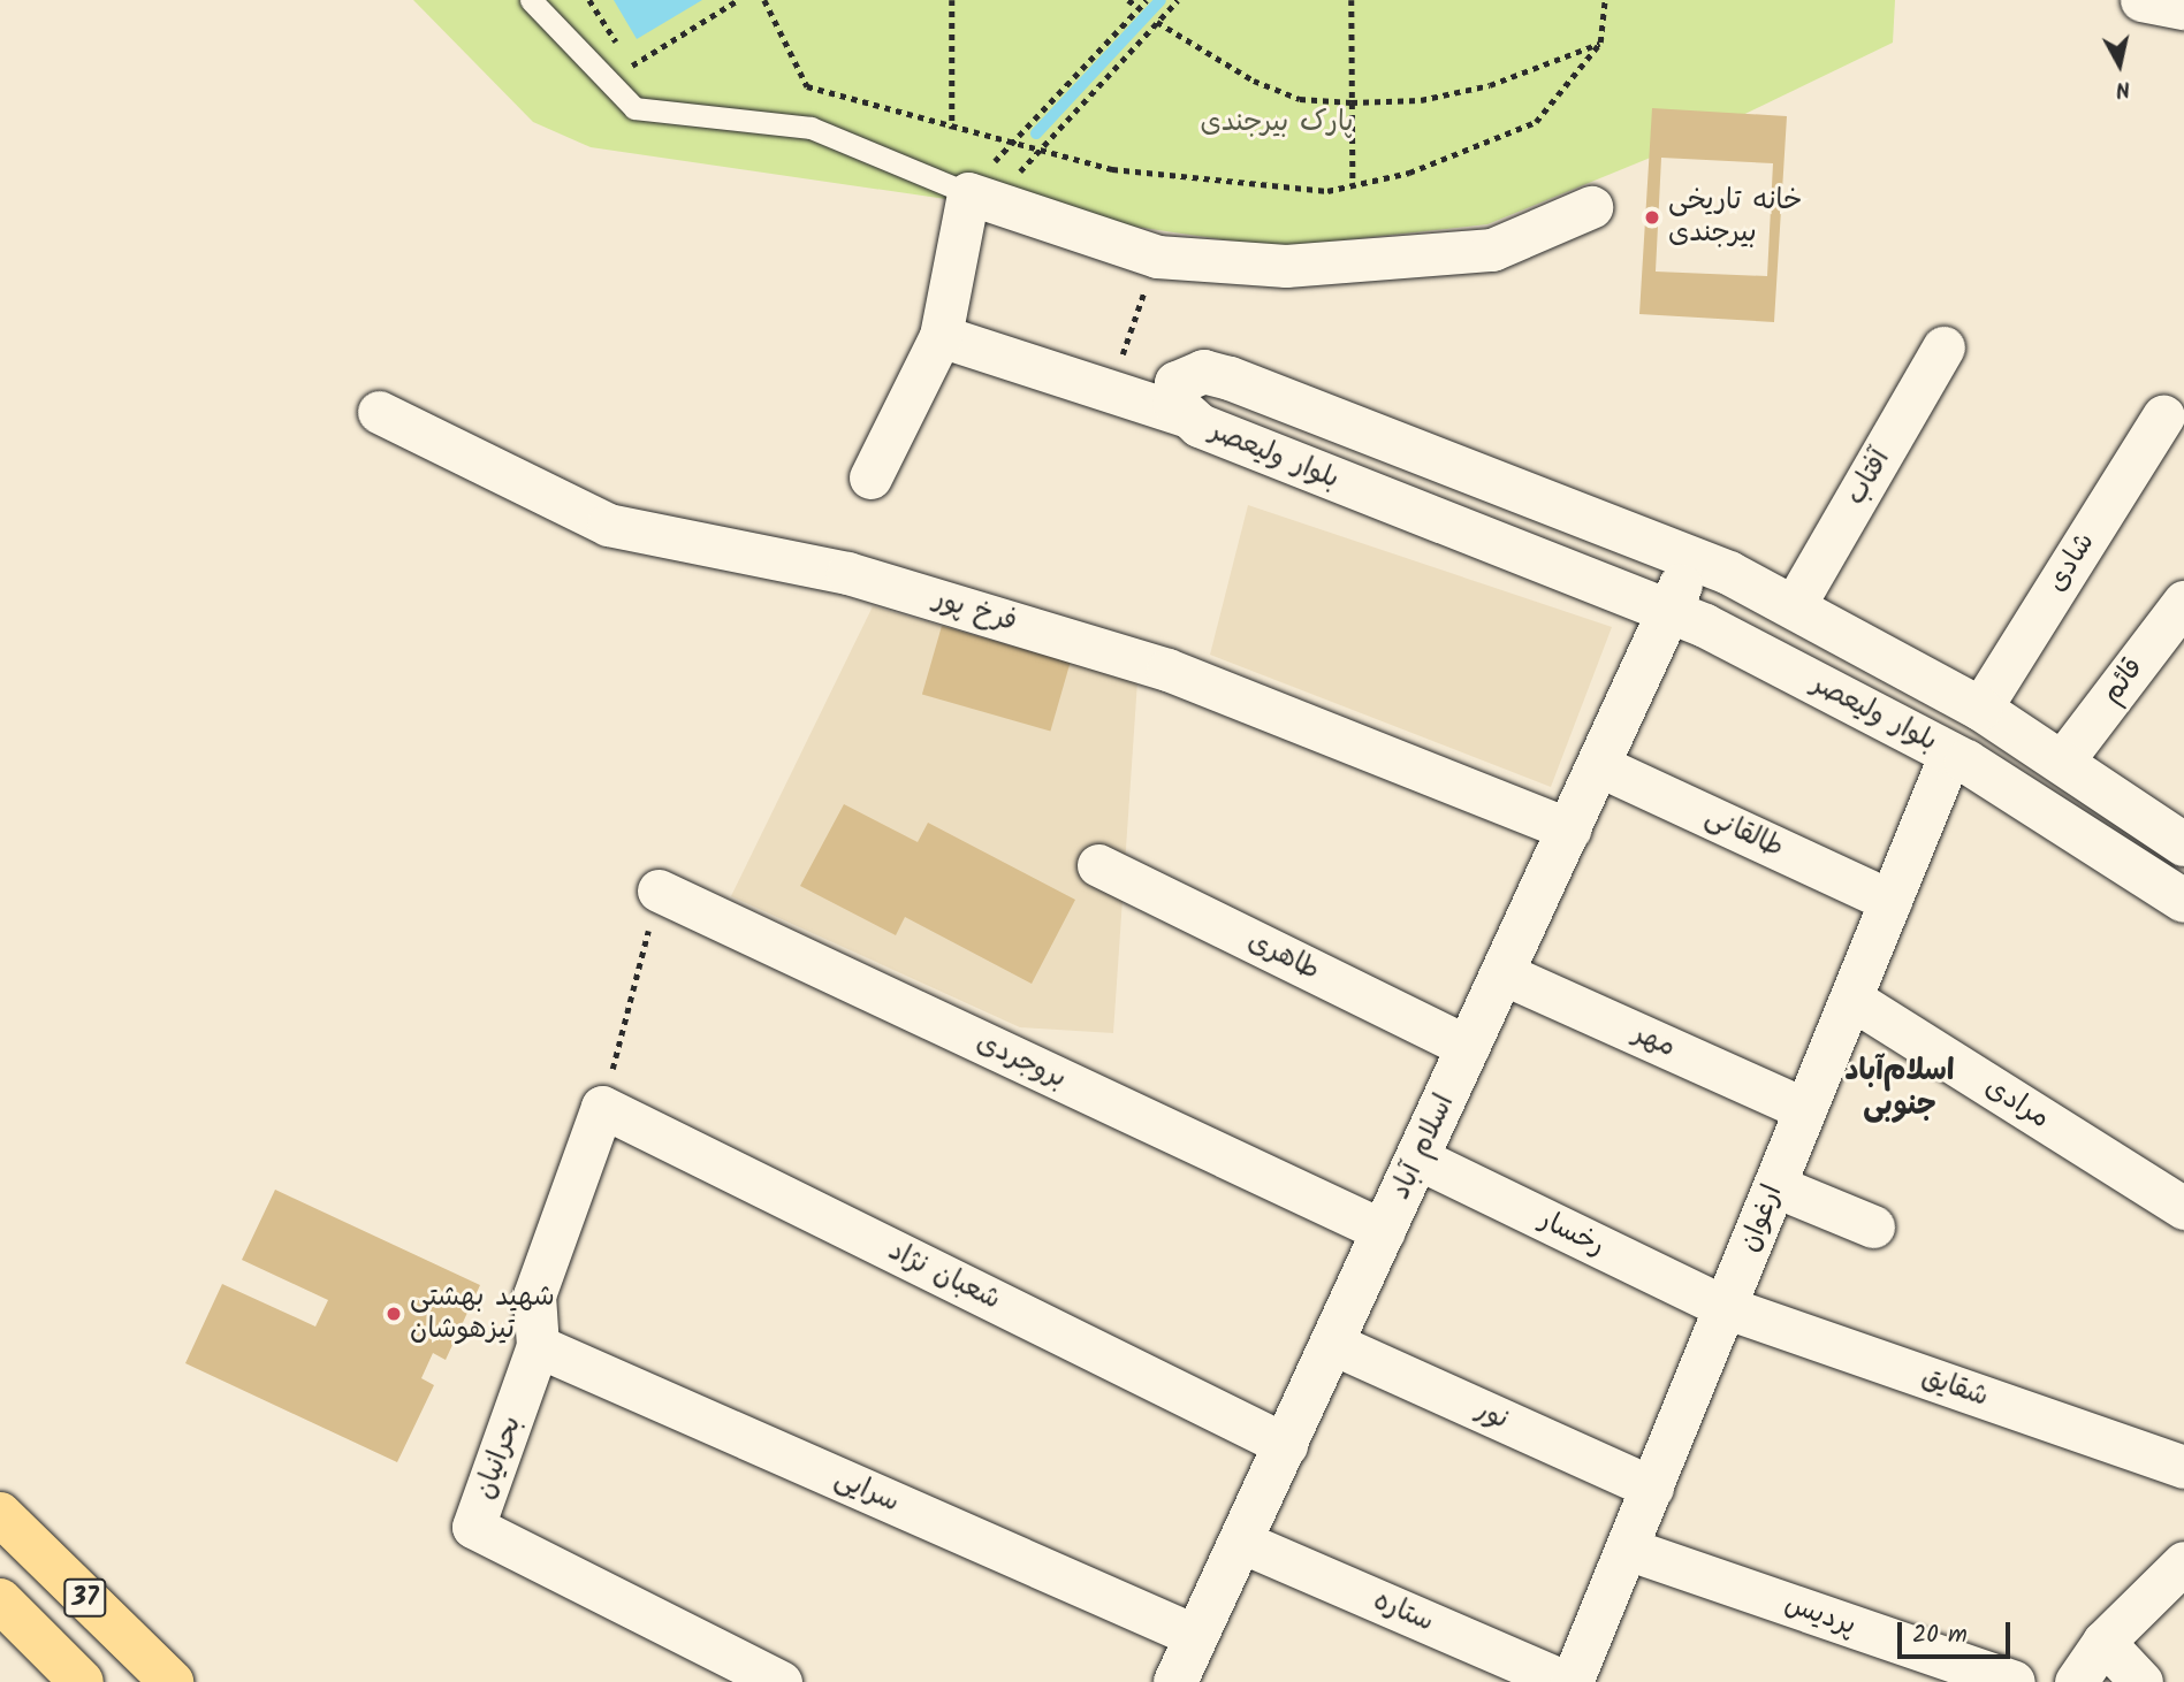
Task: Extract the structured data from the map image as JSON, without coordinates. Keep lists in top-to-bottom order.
{
  "streets": {
    "highway": ["37"],
    "street": [
      "بلوار ولیعصر",
      "آفتاب",
      "شادی",
      "فرخ پور",
      "قائم",
      "طالقانی",
      "طاهری",
      "مهر",
      "بروجردی",
      "مرادی",
      "اسلام آباد",
      "ارغوان",
      "رخسار",
      "شعبان نژاد",
      "شقایق",
      "نور",
      "بحرانیان",
      "سرایی",
      "ستاره",
      "پردیس"
    ]
  },
  "crossings": [
    ["بلوار ولیعصر", "آفتاب"],
    ["بلوار ولیعصر", "شادی"],
    ["بلوار ولیعصر", "قائم"],
    ["بلوار ولیعصر", "اسلام آباد"],
    ["بلوار ولیعصر", "ارغوان"],
    ["فرخ پور", "اسلام آباد"],
    ["طالقانی", "اسلام آباد"],
    ["طالقانی", "ارغوان"],
    ["طاهری", "اسلام آباد"],
    ["مهر", "اسلام آباد"],
    ["مهر", "ارغوان"],
    ["بروجردی", "اسلام آباد"],
    ["مرادی", "ارغوان"],
    ["اسلام آباد", "رخسار"],
    ["اسلام آباد", "شعبان نژاد"],
    ["اسلام آباد", "نور"],
    ["اسلام آباد", "سرایی"],
    ["اسلام آباد", "ستاره"],
    ["ارغوان", "رخسار"],
    ["ارغوان", "شقایق"],
    ["ارغوان", "نور"],
    ["ارغوان", "پردیس"],
    ["رخسار", "شقایق"],
    ["شعبان نژاد", "بحرانیان"],
    ["بحرانیان", "سرایی"]
  ],
  "districts": ["اسلام‌‌آباد جنوبی"],
  "parks": ["پارک بیرجندی"],
  "places": ["خانه تاریخی بیرجندی", "شهید بهشتی تیزهوشان"],
  "scale_bar": "20 m",
  "north": "bottom"
}
